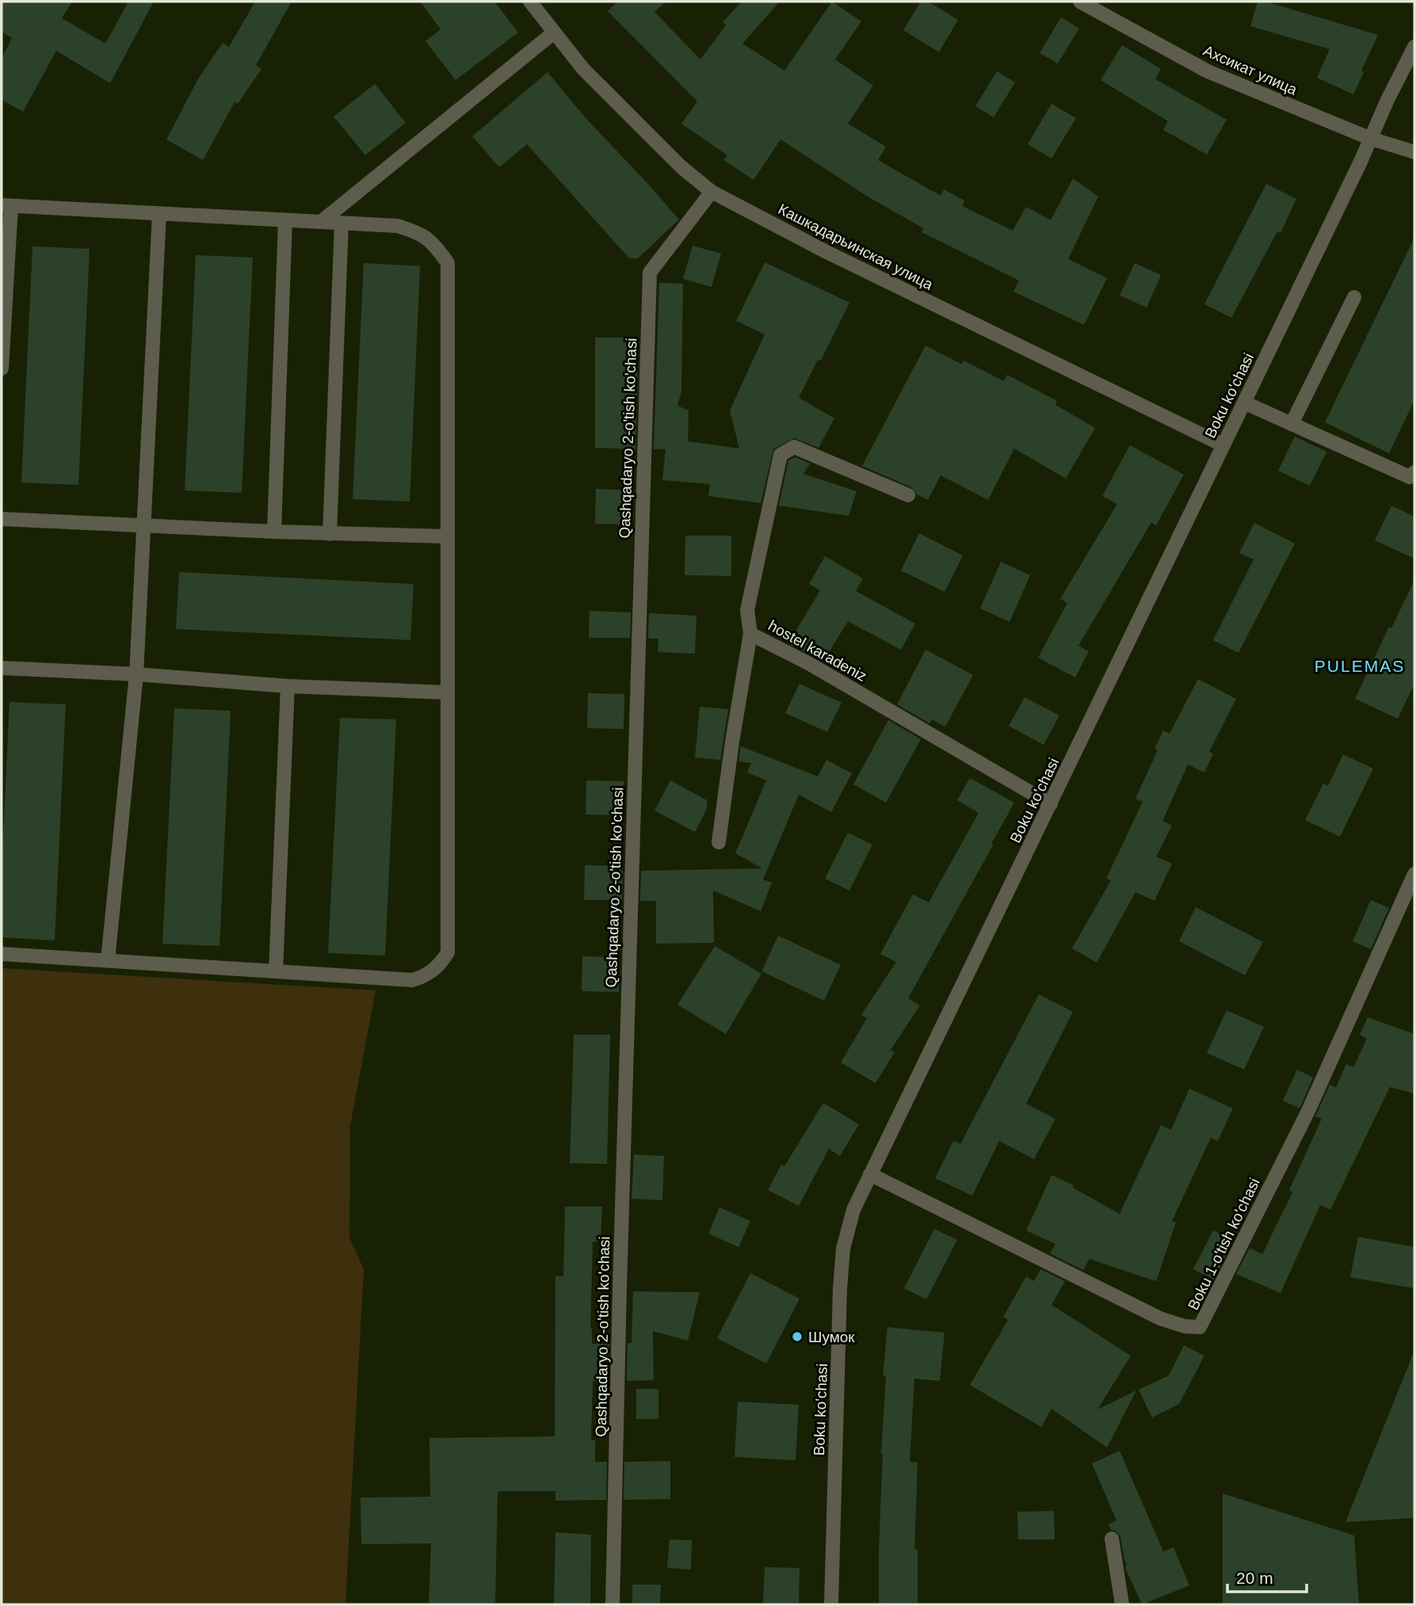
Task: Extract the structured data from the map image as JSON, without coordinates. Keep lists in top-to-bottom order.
{
  "streets": {
    "street": [
      "Ахсикат улица",
      "Кашкадарьинская улица",
      "Boku ko'chasi",
      "Qashqadaryo 2-o'tish ko'chasi",
      "hostel karadeniz",
      "Boku 1-o'tish ko'chasi"
    ]
  },
  "crossings": [
    ["Ахсикат улица", "Boku ko'chasi"],
    ["Кашкадарьинская улица", "Boku ko'chasi"],
    ["Кашкадарьинская улица", "Qashqadaryo 2-o'tish ko'chasi"],
    ["Boku ko'chasi", "hostel karadeniz"],
    ["Boku ko'chasi", "Boku 1-o'tish ko'chasi"]
  ],
  "districts": ["PULEMAS"],
  "places": ["Шумок"],
  "scale_bar": "20 m"
}
